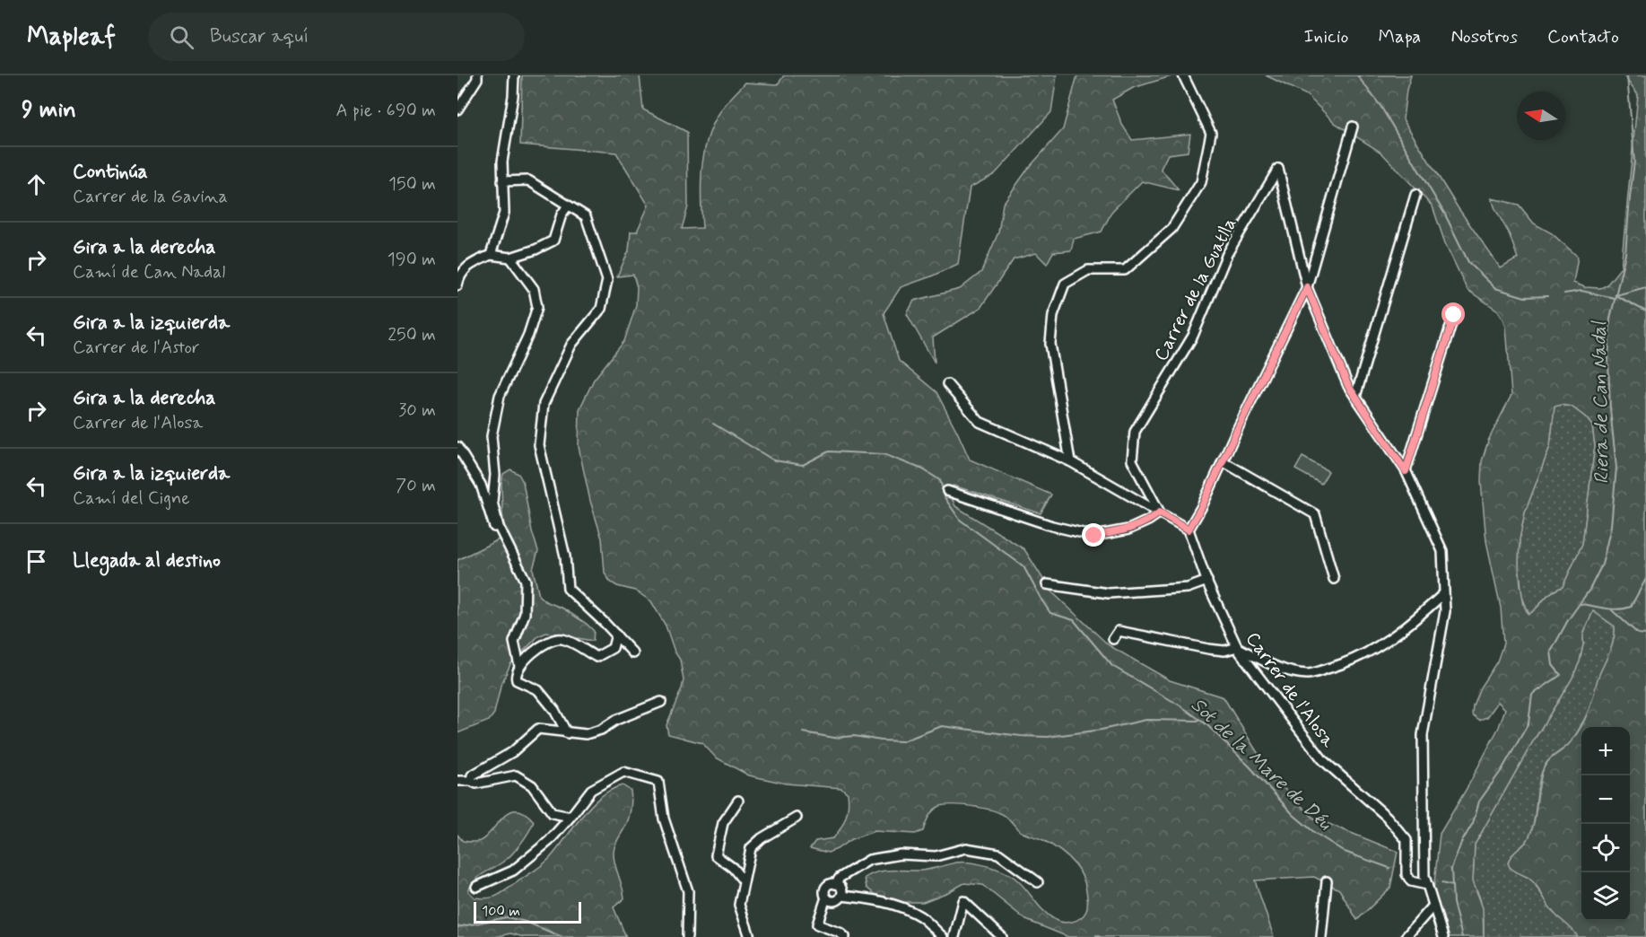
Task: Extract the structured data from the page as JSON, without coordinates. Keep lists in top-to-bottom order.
{
  "streets": {
    "street": ["Carrer de la Guatlla", "Carrer de l'Alosa"]
  },
  "water": ["Riera de Can Nadal", "Sot de la Mare de Déu"],
  "scale_bar": "100 m",
  "north": "left",
  "page": {
    "header": "Mapleaf",
    "search": "Buscar aquí",
    "nav": [
      "Inicio",
      "Mapa",
      "Nosotros",
      "Contacto"
    ],
    "heading": ["9 min", "A pie · 690 m"],
    "list": [
      ["Continúa", "Carrer de la Gavina", "150 m"],
      ["Gira a la derecha", "Camí de Can Nadal", "190 m"],
      ["Gira a la izquierda", "Carrer de l'Astor", "250 m"],
      ["Gira a la derecha", "Carrer de l'Alosa", "30 m"],
      ["Gira a la izquierda", "Camí del Cigne", "70 m"],
      "Llegada al destino"
    ],
    "map_buttons": ["+", "−"],
    "scale": "100 m"
  }
}
